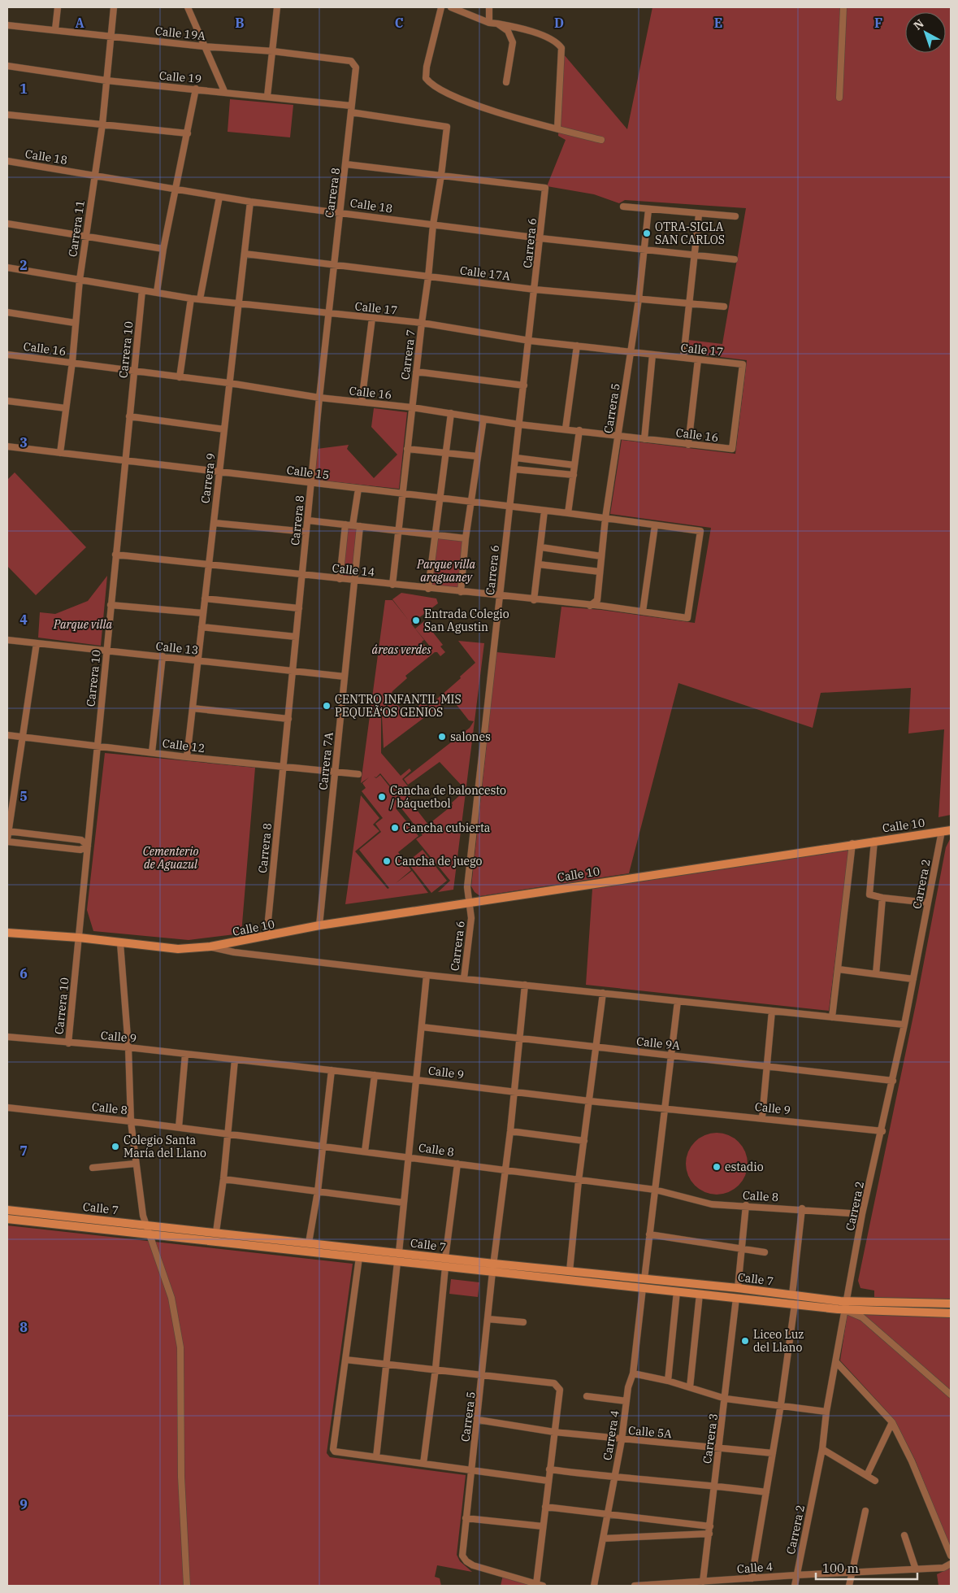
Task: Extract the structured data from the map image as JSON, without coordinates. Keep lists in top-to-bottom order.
{
  "streets": {
    "main road": ["Calle 10", "Calle 7"],
    "street": [
      "Calle 19A",
      "Calle 19",
      "Calle 18",
      "Carrera 8",
      "Carrera 11",
      "Carrera 6",
      "Calle 17A",
      "Calle 17",
      "Calle 16",
      "Carrera 10",
      "Carrera 7",
      "Carrera 5",
      "Calle 15",
      "Carrera 9",
      "Calle 14",
      "Calle 13",
      "Calle 12",
      "Carrera 7A",
      "Carrera 2",
      "Calle 9",
      "Calle 9A",
      "Calle 8",
      "Calle 5A",
      "Carrera 4",
      "Carrera 3",
      "Calle 4"
    ]
  },
  "crossings": [
    ["Calle 19A", "Carrera 8"],
    ["Calle 19A", "Carrera 11"],
    ["Calle 19", "Carrera 8"],
    ["Calle 19", "Carrera 11"],
    ["Calle 19", "Carrera 7"],
    ["Calle 18", "Carrera 8"],
    ["Calle 18", "Carrera 11"],
    ["Calle 18", "Carrera 6"],
    ["Calle 18", "Carrera 7"],
    ["Calle 18", "Carrera 5"],
    ["Calle 18", "Carrera 9"],
    ["Carrera 8", "Calle 17A"],
    ["Carrera 8", "Calle 17"],
    ["Carrera 8", "Calle 16"],
    ["Carrera 8", "Calle 15"],
    ["Carrera 8", "Calle 14"],
    ["Carrera 8", "Calle 13"],
    ["Carrera 8", "Calle 12"],
    ["Carrera 8", "Calle 10"],
    ["Carrera 11", "Calle 17"],
    ["Carrera 11", "Calle 16"],
    ["Carrera 11", "Calle 15"],
    ["Carrera 6", "Calle 17A"],
    ["Carrera 6", "Calle 17"],
    ["Carrera 6", "Calle 16"],
    ["Carrera 6", "Carrera 7"],
    ["Carrera 6", "Calle 15"],
    ["Carrera 6", "Calle 14"],
    ["Carrera 6", "Calle 10"],
    ["Calle 17A", "Carrera 7"],
    ["Calle 17A", "Carrera 5"],
    ["Calle 17A", "Carrera 9"],
    ["Calle 17", "Calle 16"],
    ["Calle 17", "Carrera 10"],
    ["Calle 17", "Carrera 7"],
    ["Calle 17", "Carrera 5"],
    ["Calle 17", "Carrera 9"],
    ["Calle 16", "Carrera 10"],
    ["Calle 16", "Carrera 7"],
    ["Calle 16", "Carrera 5"],
    ["Calle 16", "Carrera 9"],
    ["Carrera 10", "Calle 15"],
    ["Carrera 10", "Calle 14"],
    ["Carrera 10", "Calle 13"],
    ["Carrera 10", "Calle 12"],
    ["Carrera 10", "Calle 10"],
    ["Carrera 10", "Calle 9"],
    ["Carrera 7", "Calle 15"],
    ["Carrera 7", "Calle 14"],
    ["Carrera 5", "Calle 15"],
    ["Carrera 5", "Calle 14"],
    ["Carrera 5", "Calle 7"],
    ["Carrera 5", "Calle 5A"],
    ["Calle 15", "Carrera 9"],
    ["Calle 15", "Calle 14"],
    ["Carrera 9", "Calle 14"],
    ["Carrera 9", "Calle 13"],
    ["Carrera 9", "Calle 12"],
    ["Calle 14", "Carrera 7A"],
    ["Calle 13", "Carrera 7A"],
    ["Calle 12", "Carrera 7A"],
    ["Carrera 7A", "Calle 10"],
    ["Calle 10", "Carrera 2"],
    ["Carrera 2", "Calle 9"],
    ["Carrera 2", "Calle 9A"],
    ["Carrera 2", "Calle 8"],
    ["Carrera 2", "Calle 7"],
    ["Carrera 2", "Calle 4"],
    ["Calle 7", "Carrera 4"],
    ["Calle 7", "Carrera 3"],
    ["Calle 5A", "Carrera 4"],
    ["Calle 5A", "Carrera 3"],
    ["Carrera 3", "Calle 4"]
  ],
  "parks": [
    "Parque villa araguaney",
    "Parque villa",
    "áreas verdes",
    "Cementerio de Aguazul"
  ],
  "places": [
    "OTRA-SIGLA SAN CARLOS",
    "Entrada Colegio San Agustin",
    "CENTRO INFANTIL MIS PEQUEÃ‘OS GENIOS",
    "salones",
    "Cancha de baloncesto / báquetbol",
    "Cancha cubierta",
    "Cancha de juego",
    "Colegio Santa María del Llano",
    "estadio",
    "Liceo Luz del Llano"
  ],
  "scale_bar": "100 m",
  "north": "top left",
  "grid": {
    "columns": [
      "A",
      "B",
      "C",
      "D",
      "E",
      "F"
    ],
    "rows": [
      "1",
      "2",
      "3",
      "4",
      "5",
      "6",
      "7",
      "8",
      "9"
    ]
  }
}
